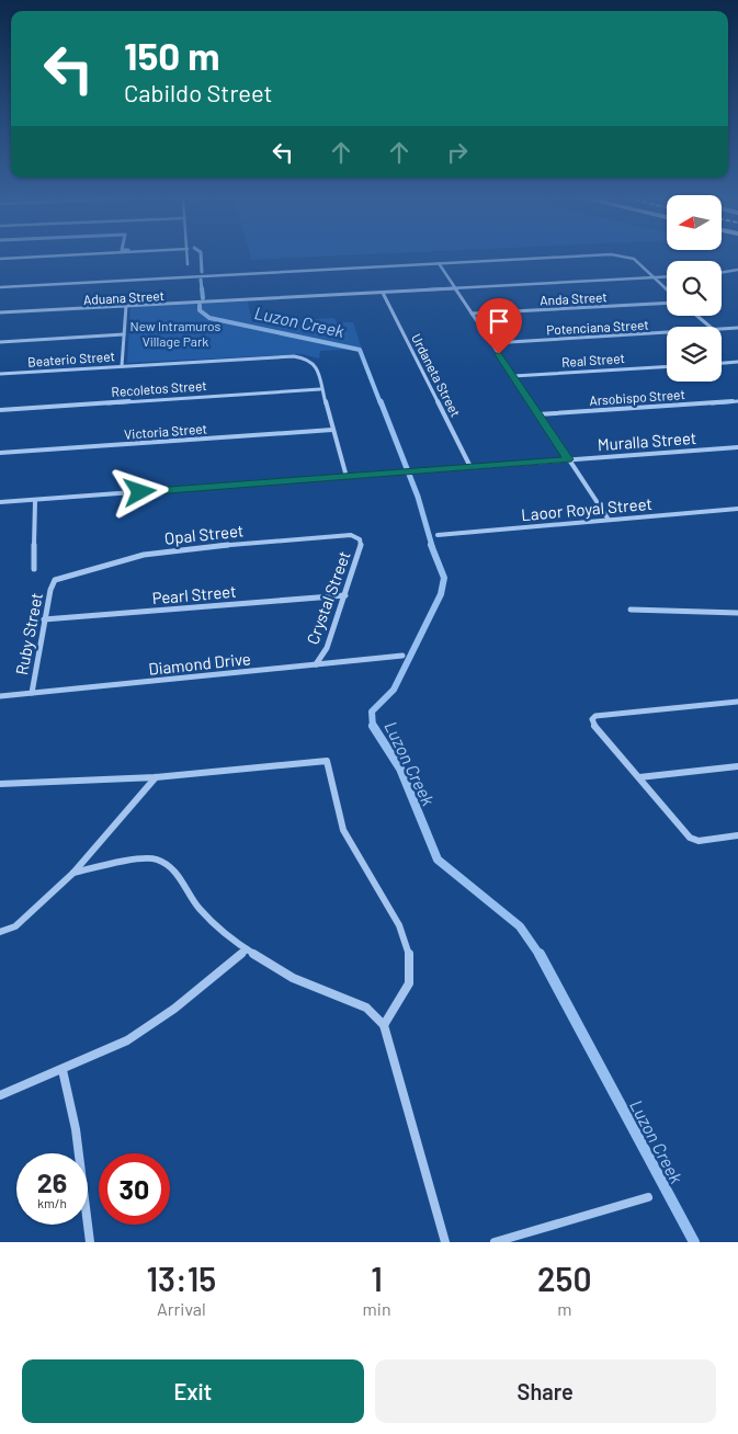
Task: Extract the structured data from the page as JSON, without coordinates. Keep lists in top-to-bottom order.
{
  "streets": {
    "street": [
      "Aduana Street",
      "Anda Street",
      "Potenciana Street",
      "Beaterio Street",
      "Real Street",
      "Urdaneta Street",
      "Recoletos Street",
      "Arsobispo Street",
      "Victoria Street",
      "Muralla Street",
      "Laoor Royal Street",
      "Opal Street",
      "Pearl Street",
      "Crystal Street",
      "Ruby Street",
      "Diamond Drive"
    ]
  },
  "crossings": [
    ["Aduana Street", "Urdaneta Street"],
    ["Beaterio Street", "Recoletos Street"],
    ["Urdaneta Street", "Muralla Street"],
    ["Opal Street", "Crystal Street"],
    ["Opal Street", "Ruby Street"],
    ["Pearl Street", "Crystal Street"],
    ["Pearl Street", "Ruby Street"],
    ["Crystal Street", "Diamond Drive"],
    ["Ruby Street", "Diamond Drive"]
  ],
  "water": ["Luzon Creek"],
  "parks": ["New Intramuros Village Park"],
  "north": "left",
  "page": {
    "turn": ["150 m", "Cabildo Street"],
    "speed": "26 km/h",
    "limit": "30",
    "eta": [
      "13:15",
      "Arrival",
      "1",
      "min",
      "250",
      "m"
    ],
    "buttons": ["Exit", "Share"]
  }
}
